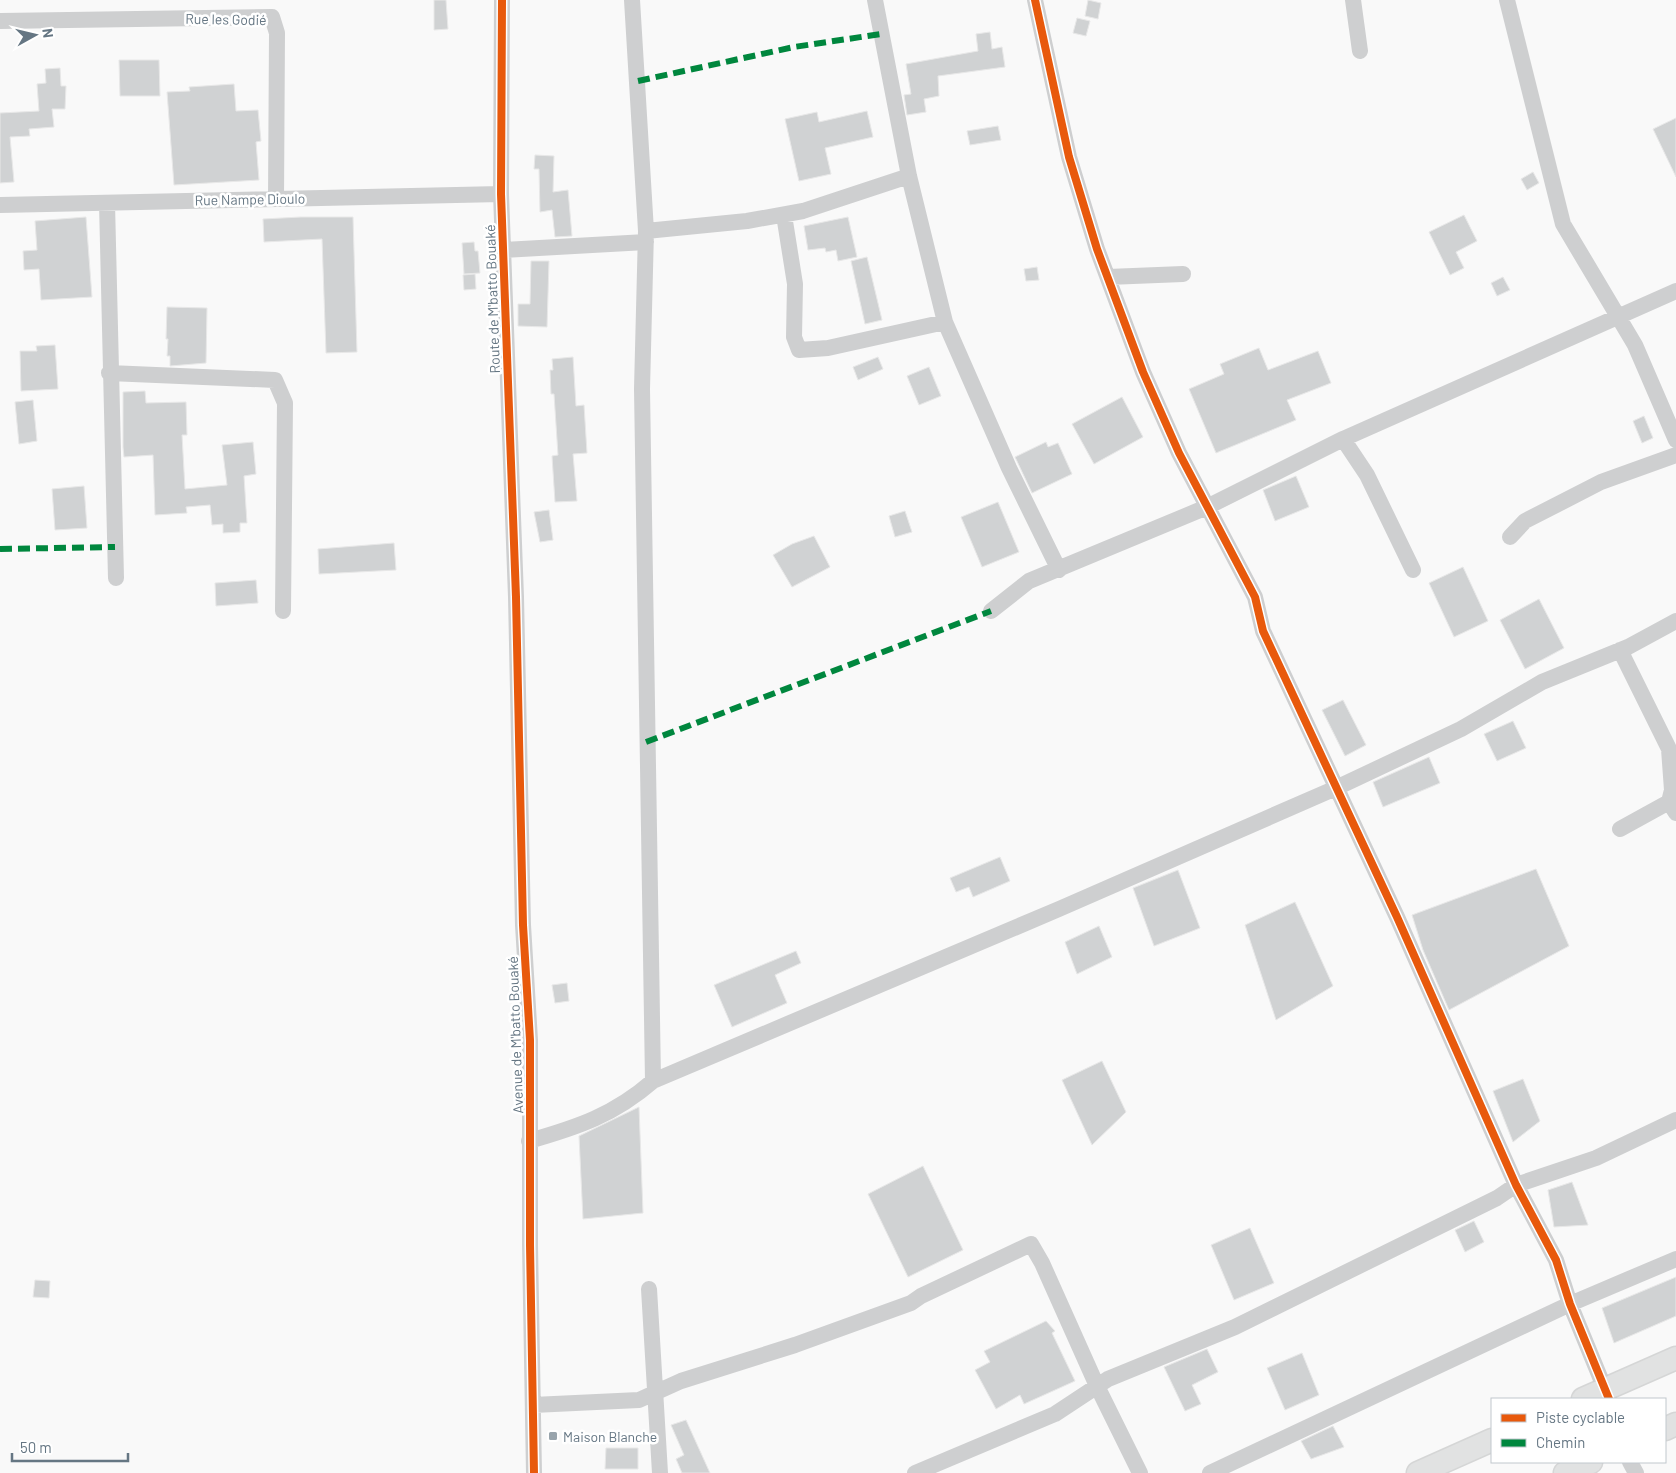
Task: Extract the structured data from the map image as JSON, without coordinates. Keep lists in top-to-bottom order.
{
  "streets": {
    "street": [
      "Rue les Godié",
      "Rue Nampe Dioulo",
      "Route de M'batto Bouaké",
      "Avenue de M'batto Bouaké"
    ]
  },
  "crossings": [
    ["Rue les Godié", "Rue Nampe Dioulo"],
    ["Rue Nampe Dioulo", "Route de M'batto Bouaké"],
    ["Route de M'batto Bouaké", "Avenue de M'batto Bouaké"]
  ],
  "places": {
    "transit": ["Maison Blanche"]
  },
  "legend": ["Piste cyclable", "Chemin"],
  "scale_bar": "50 m",
  "north": "right"
}
